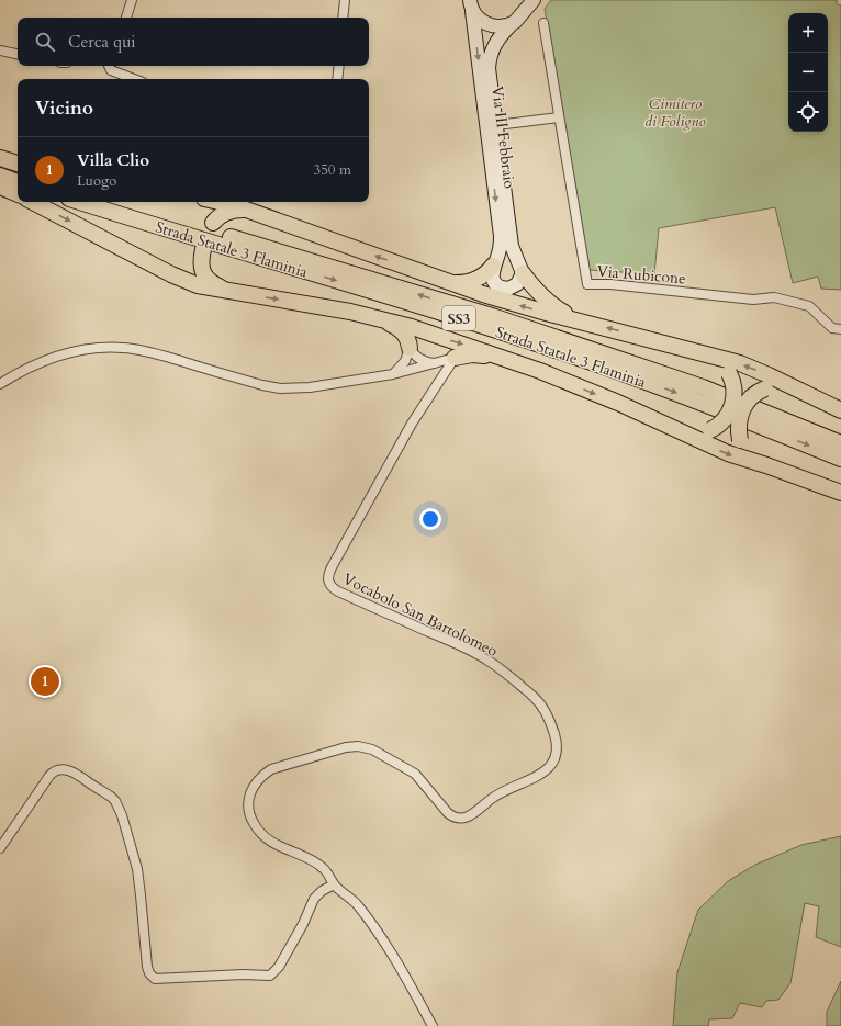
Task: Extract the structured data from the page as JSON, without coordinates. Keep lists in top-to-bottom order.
{
  "streets": {
    "highway": ["Strada Statale 3 Flaminia", "SS3"],
    "main road": ["Via III Febbraio"],
    "street": ["Via Rubicone", "Vocabolo San Bartolomeo"]
  },
  "parks": ["Cimitero di Foligno"],
  "page": {
    "map_buttons": ["+", "−"],
    "search": "Cerca qui",
    "heading": "Vicino",
    "list": [
      {
        "mark": "1",
        "name": "Villa Clio",
        "note": "Luogo",
        "value": "350 m"
      }
    ],
    "pins": "1"
  }
}
